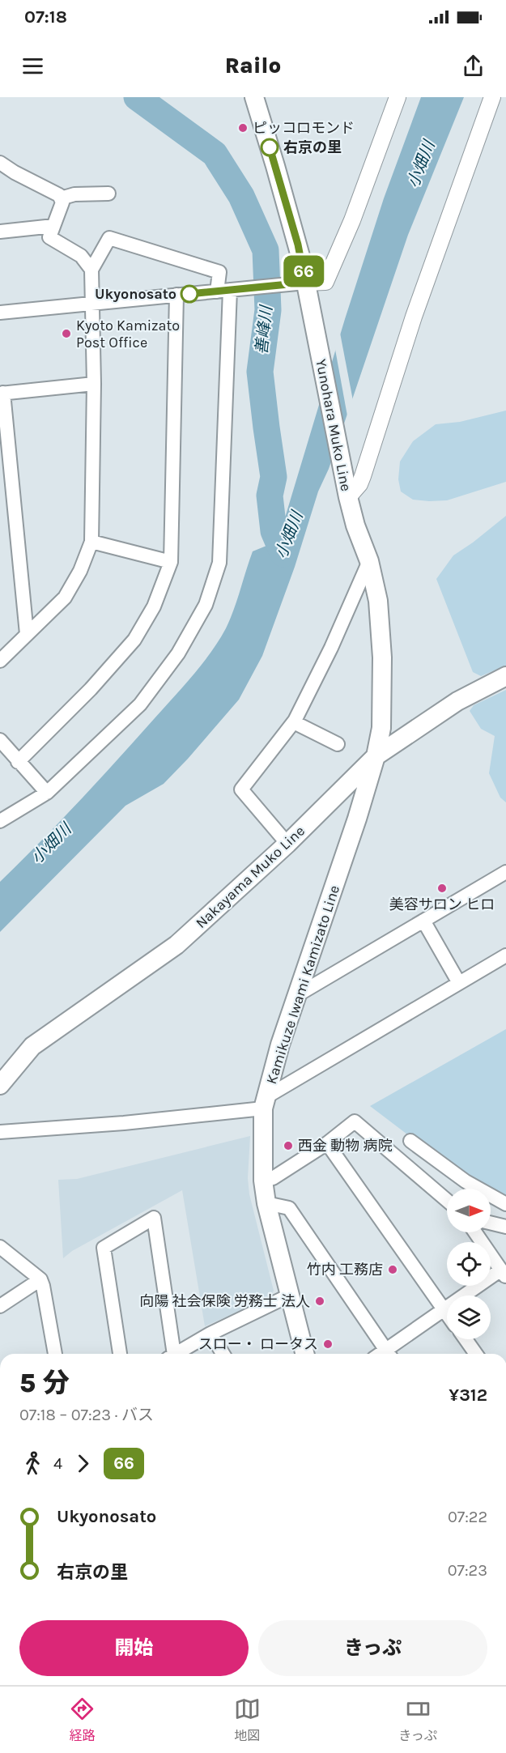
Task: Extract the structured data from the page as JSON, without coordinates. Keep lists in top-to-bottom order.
{
  "streets": {
    "main road": ["Yunohara Muko Line", "Nakayama Muko Line", "Kamikuze Iwami Kamizato Line"]
  },
  "crossings": [
    ["Yunohara Muko Line", "Nakayama Muko Line"],
    ["Yunohara Muko Line", "Kamikuze Iwami Kamizato Line"],
    ["Nakayama Muko Line", "Kamikuze Iwami Kamizato Line"]
  ],
  "water": ["小畑川", "善峰川"],
  "places": [
    "ピッコロモンド",
    "右京の里",
    "Ukyonosato",
    "Kyoto Kamizato Post Office",
    "美容サロン ヒロ",
    "西金 動物 病院",
    "竹内 工務店",
    "向陽 社会保険 労務士 法人",
    "スロー・ ロータス"
  ],
  "lines": ["bus line 66"],
  "north": "right",
  "page": {
    "status": "07:18",
    "header": "Railo",
    "on_map": "66",
    "heading": ["5 分", "07:18 – 07:23 · バス", "¥312"],
    "legs": ["4", "66"],
    "list": [
      {
        "name": "Ukyonosato",
        "value": "07:22"
      },
      {
        "name": "右京の里",
        "value": "07:23"
      }
    ],
    "buttons": ["開始", "きっぷ"],
    "tabs": ["経路", "地図", "きっぷ"]
  }
}
